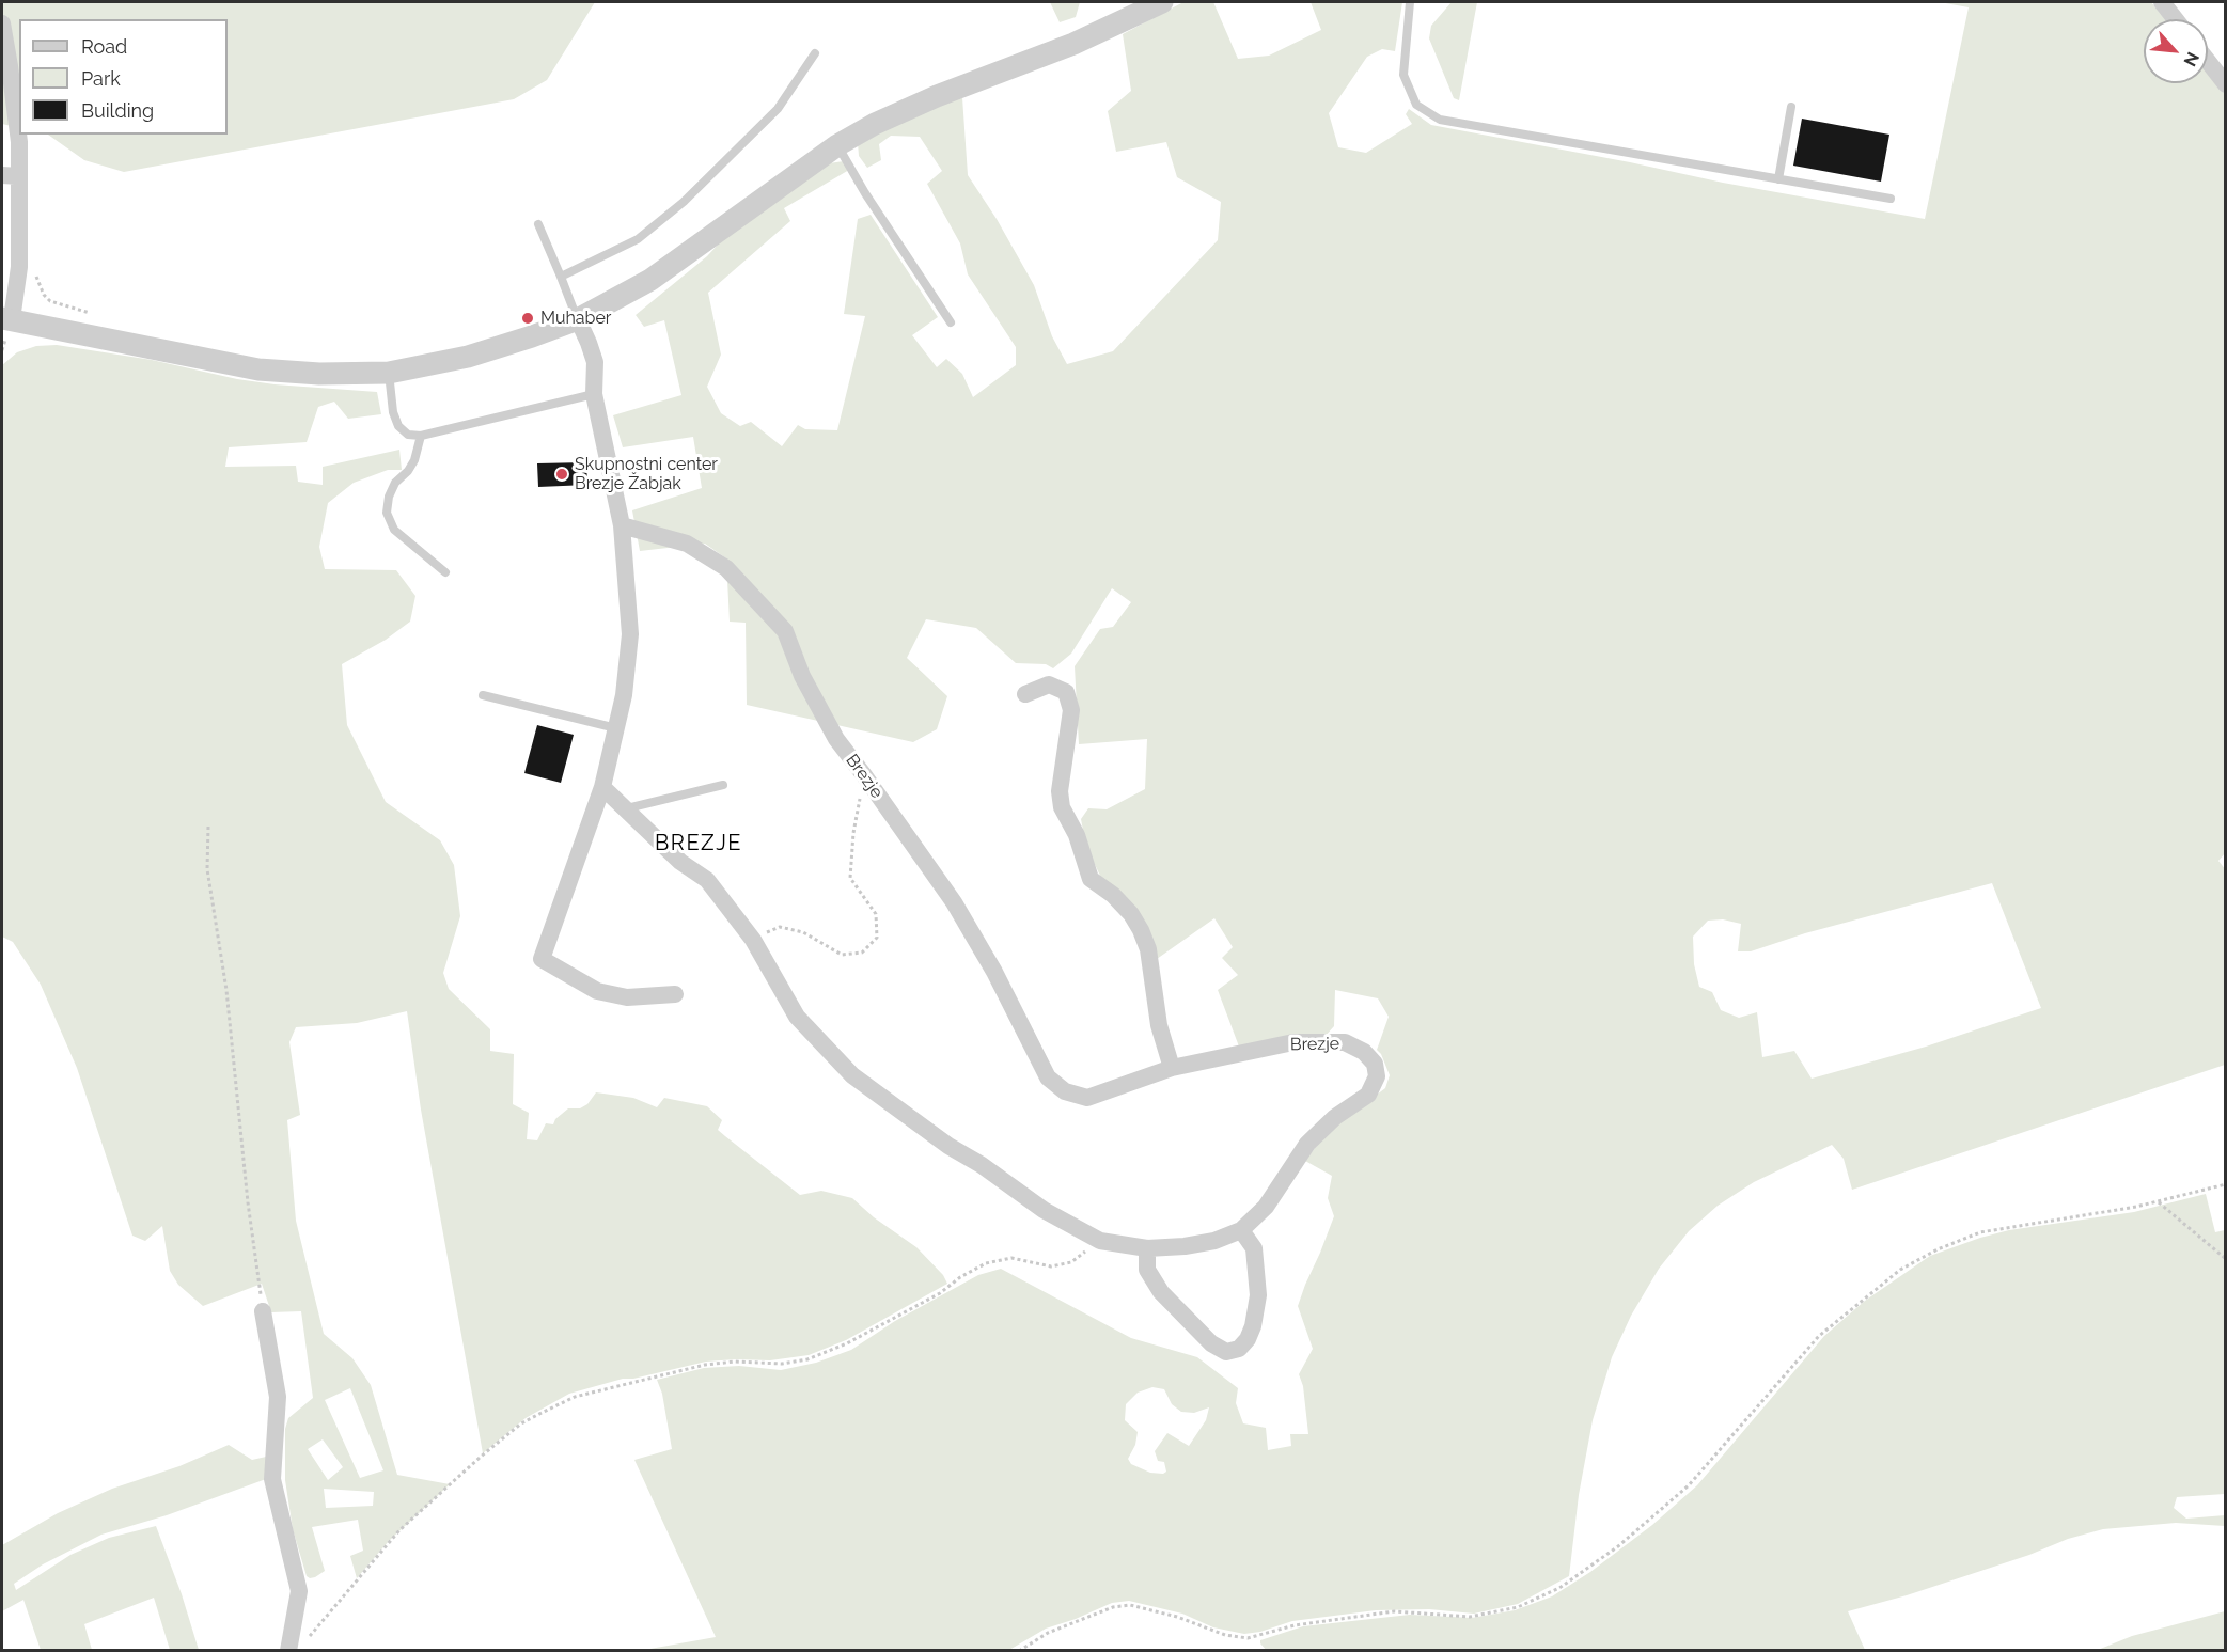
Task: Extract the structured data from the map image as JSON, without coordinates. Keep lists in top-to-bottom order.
{
  "streets": {
    "street": ["Brezje"]
  },
  "districts": ["BREZJE"],
  "places": ["Muhaber", "Skupnostni center Brezje Žabjak"],
  "legend": ["Road", "Park", "Building"],
  "north": "bottom right"
}
